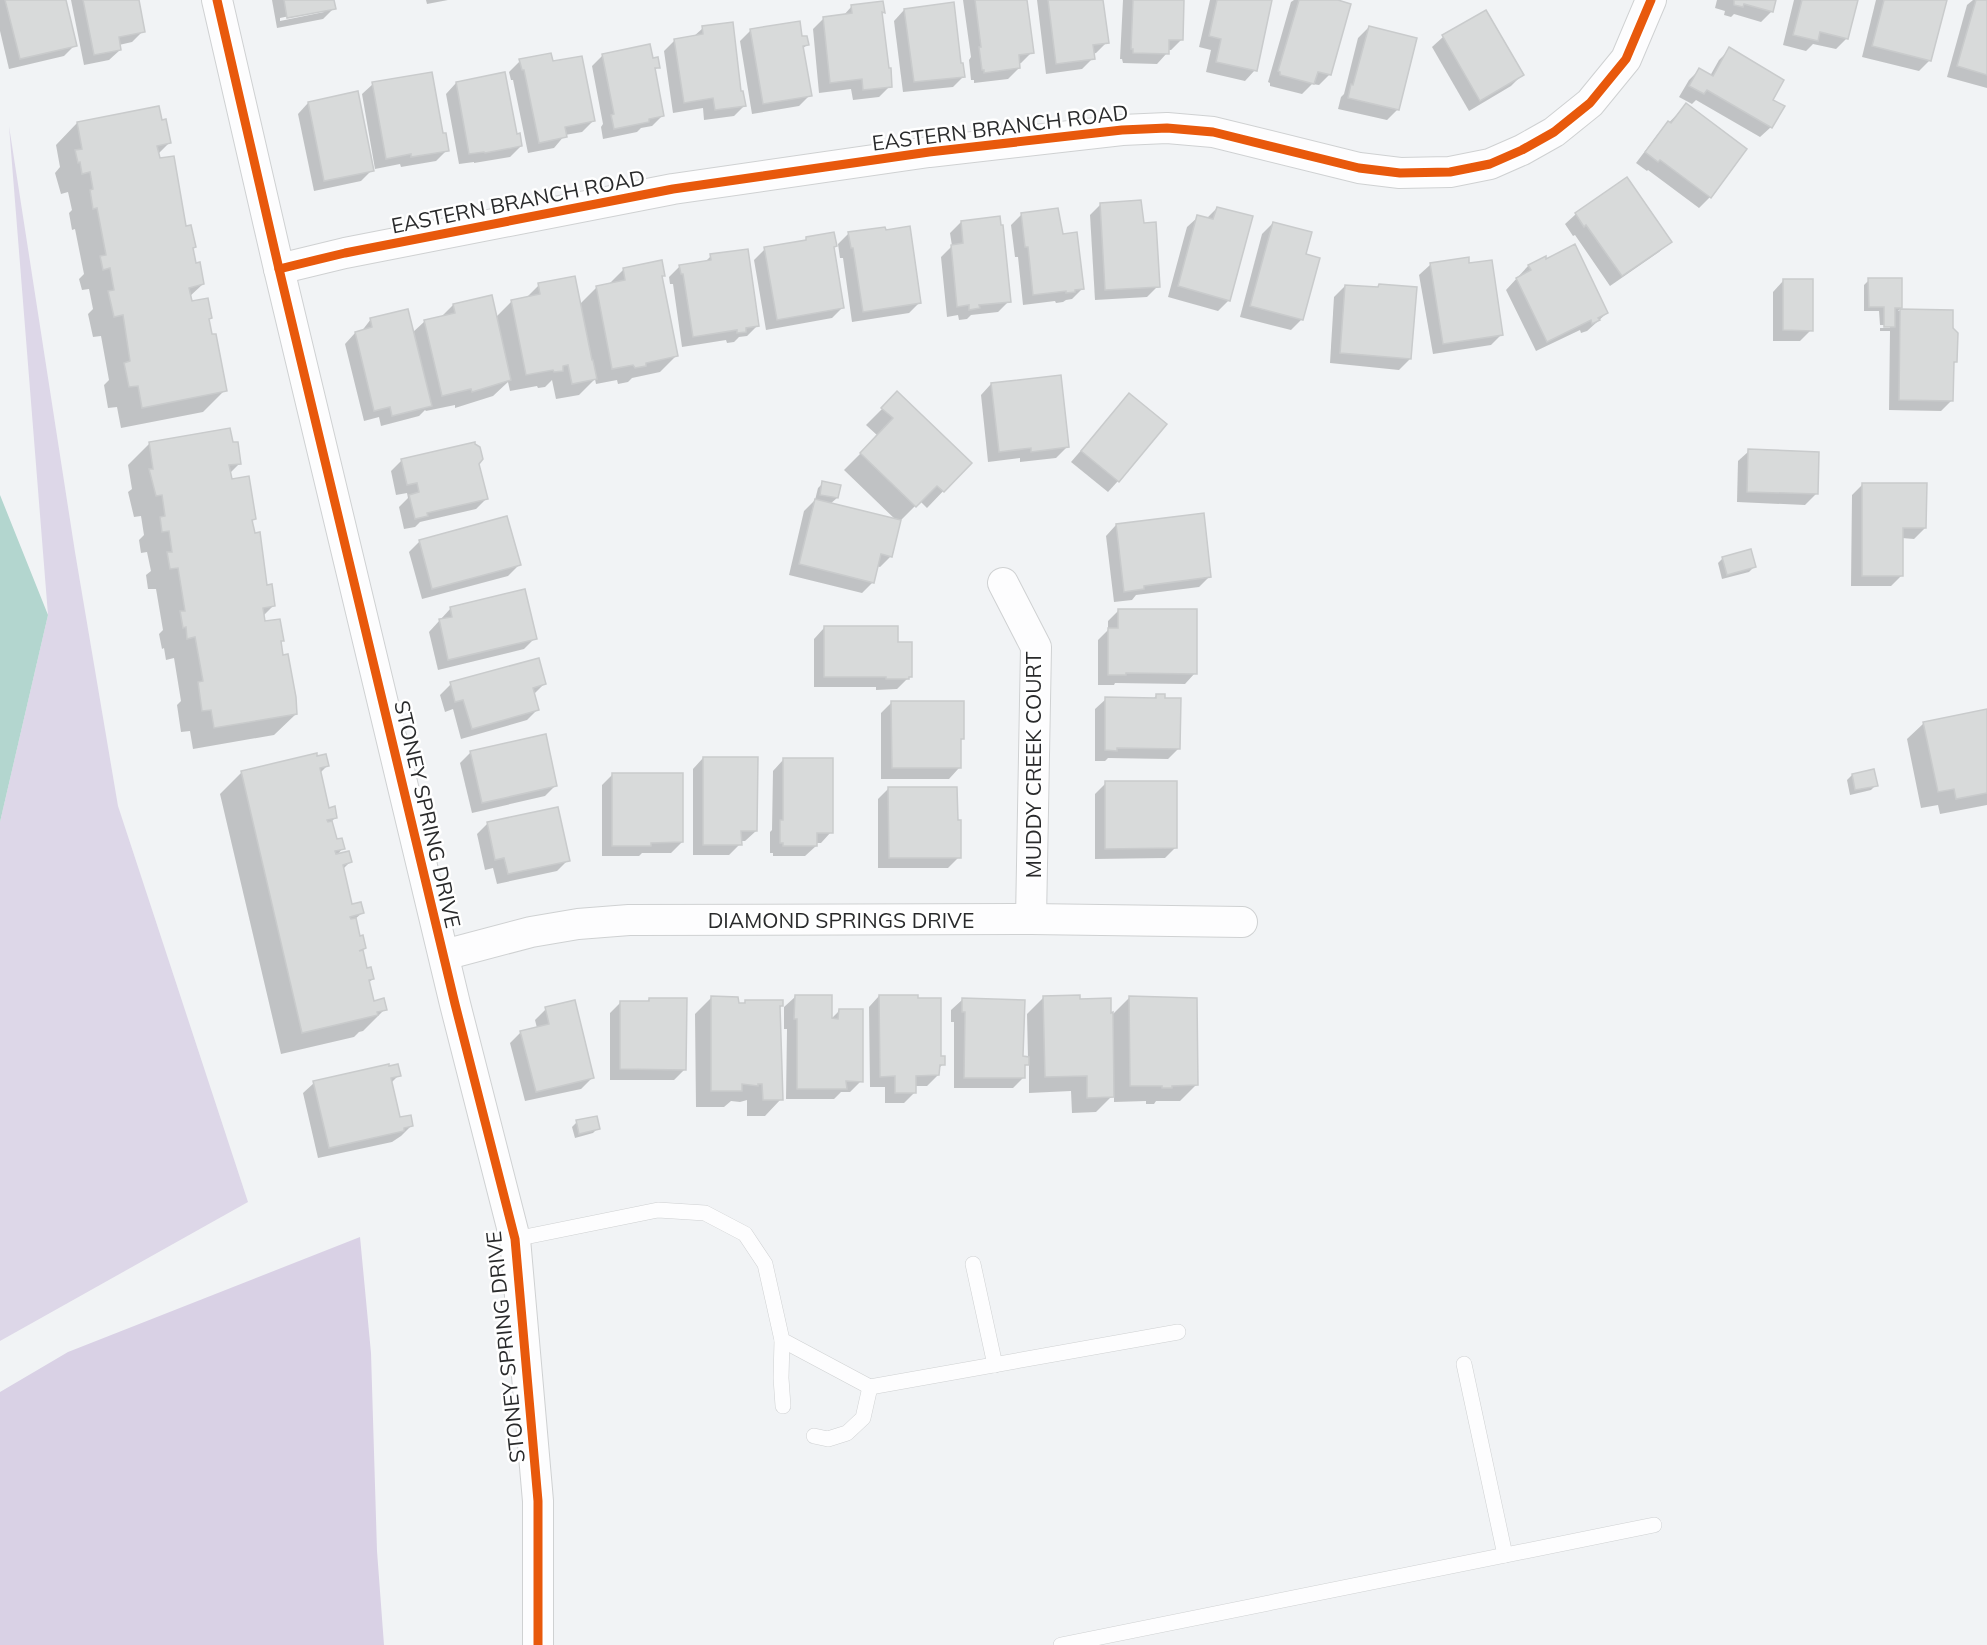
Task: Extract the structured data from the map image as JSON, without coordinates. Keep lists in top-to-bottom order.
{
  "streets": {
    "street": [
      "EASTERN BRANCH ROAD",
      "MUDDY CREEK COURT",
      "STONEY SPRING DRIVE",
      "DIAMOND SPRINGS DRIVE"
    ]
  },
  "crossings": [
    ["EASTERN BRANCH ROAD", "STONEY SPRING DRIVE"],
    ["MUDDY CREEK COURT", "DIAMOND SPRINGS DRIVE"],
    ["STONEY SPRING DRIVE", "DIAMOND SPRINGS DRIVE"]
  ]
}
